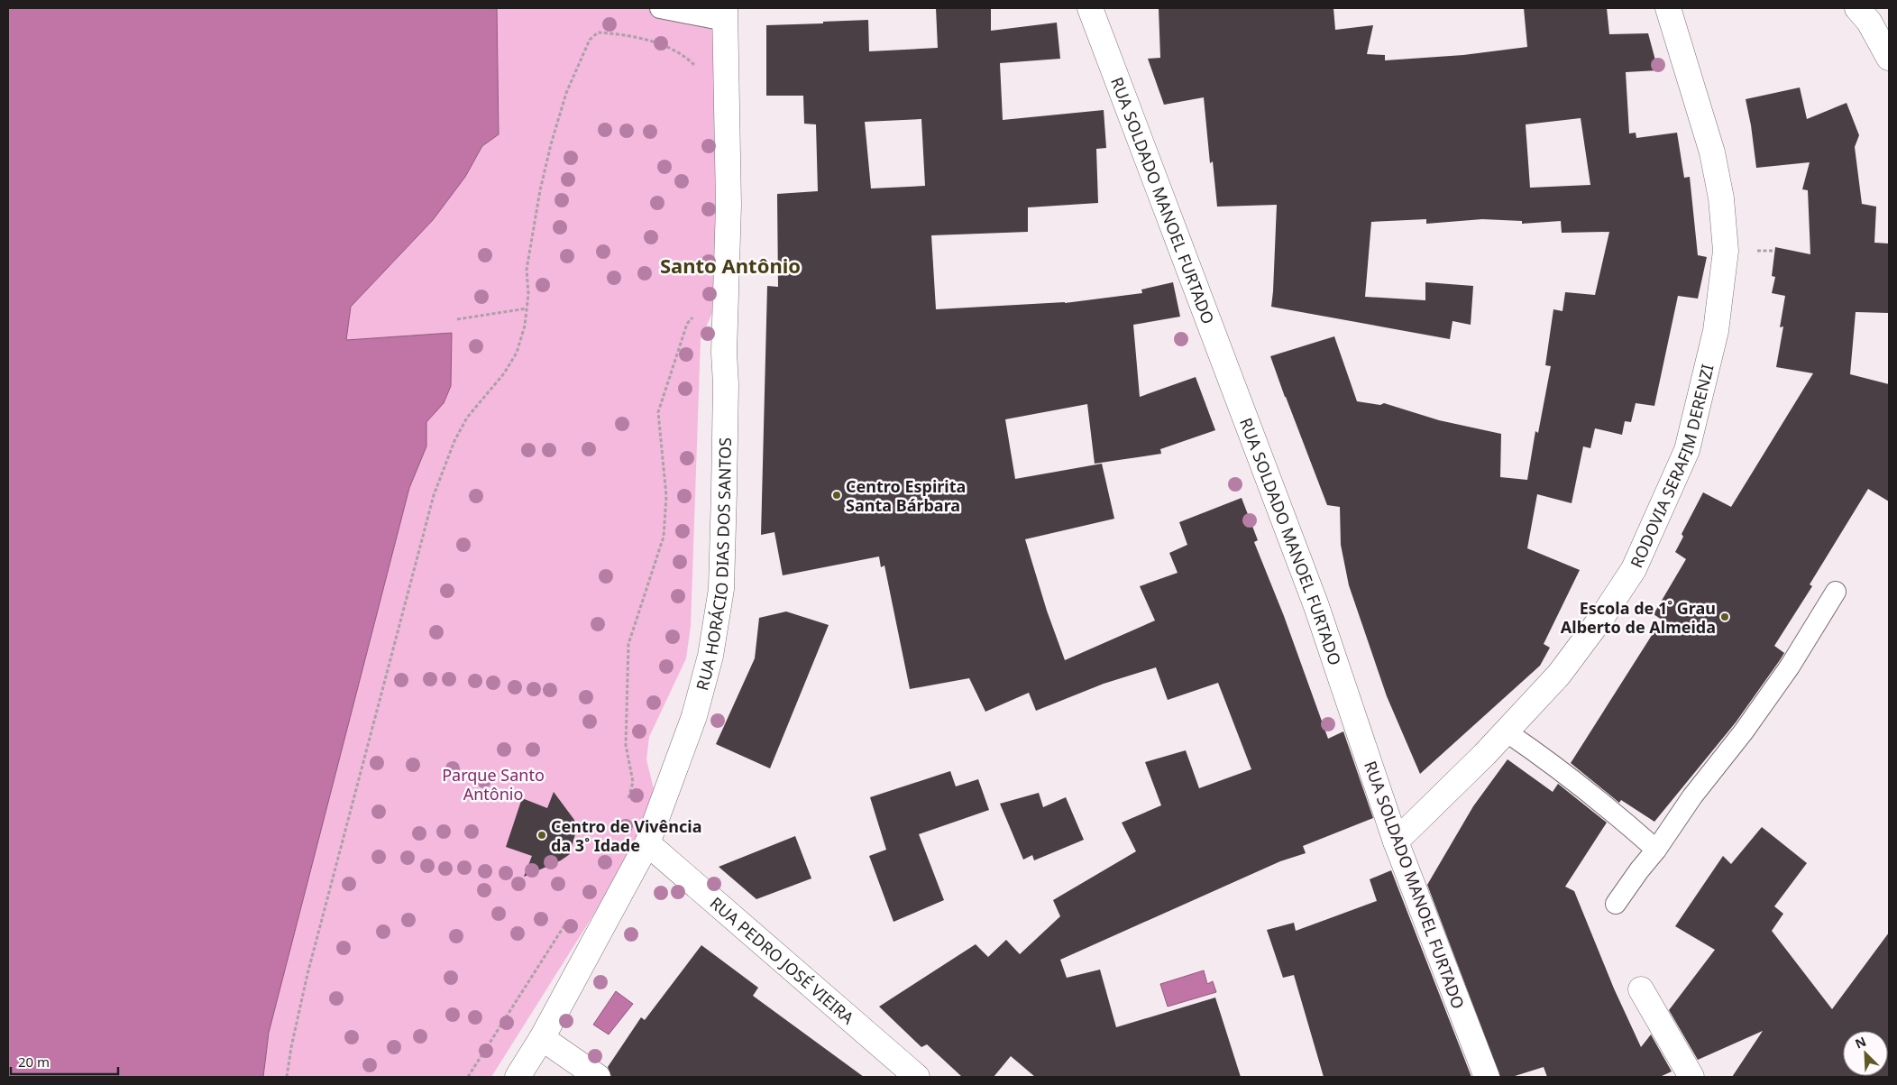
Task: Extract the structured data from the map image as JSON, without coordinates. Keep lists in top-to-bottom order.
{
  "streets": {
    "street": [
      "RUA SOLDADO MANOEL FURTADO",
      "RODOVIA SERAFIM DERENZI",
      "RUA HORÁCIO DIAS DOS SANTOS",
      "RUA PEDRO JOSÉ VIEIRA"
    ]
  },
  "crossings": [
    ["RUA SOLDADO MANOEL FURTADO", "RODOVIA SERAFIM DERENZI"],
    ["RUA HORÁCIO DIAS DOS SANTOS", "RUA PEDRO JOSÉ VIEIRA"]
  ],
  "districts": ["Santo Antônio"],
  "parks": ["Parque Santo Antônio"],
  "places": ["Centro Espirita Santa Bárbara", "Escola de 1˚ Grau Alberto de Almeida", "Centro de Vivência da 3˚ Idade"],
  "scale_bar": "20 m",
  "north": "top left"
}
